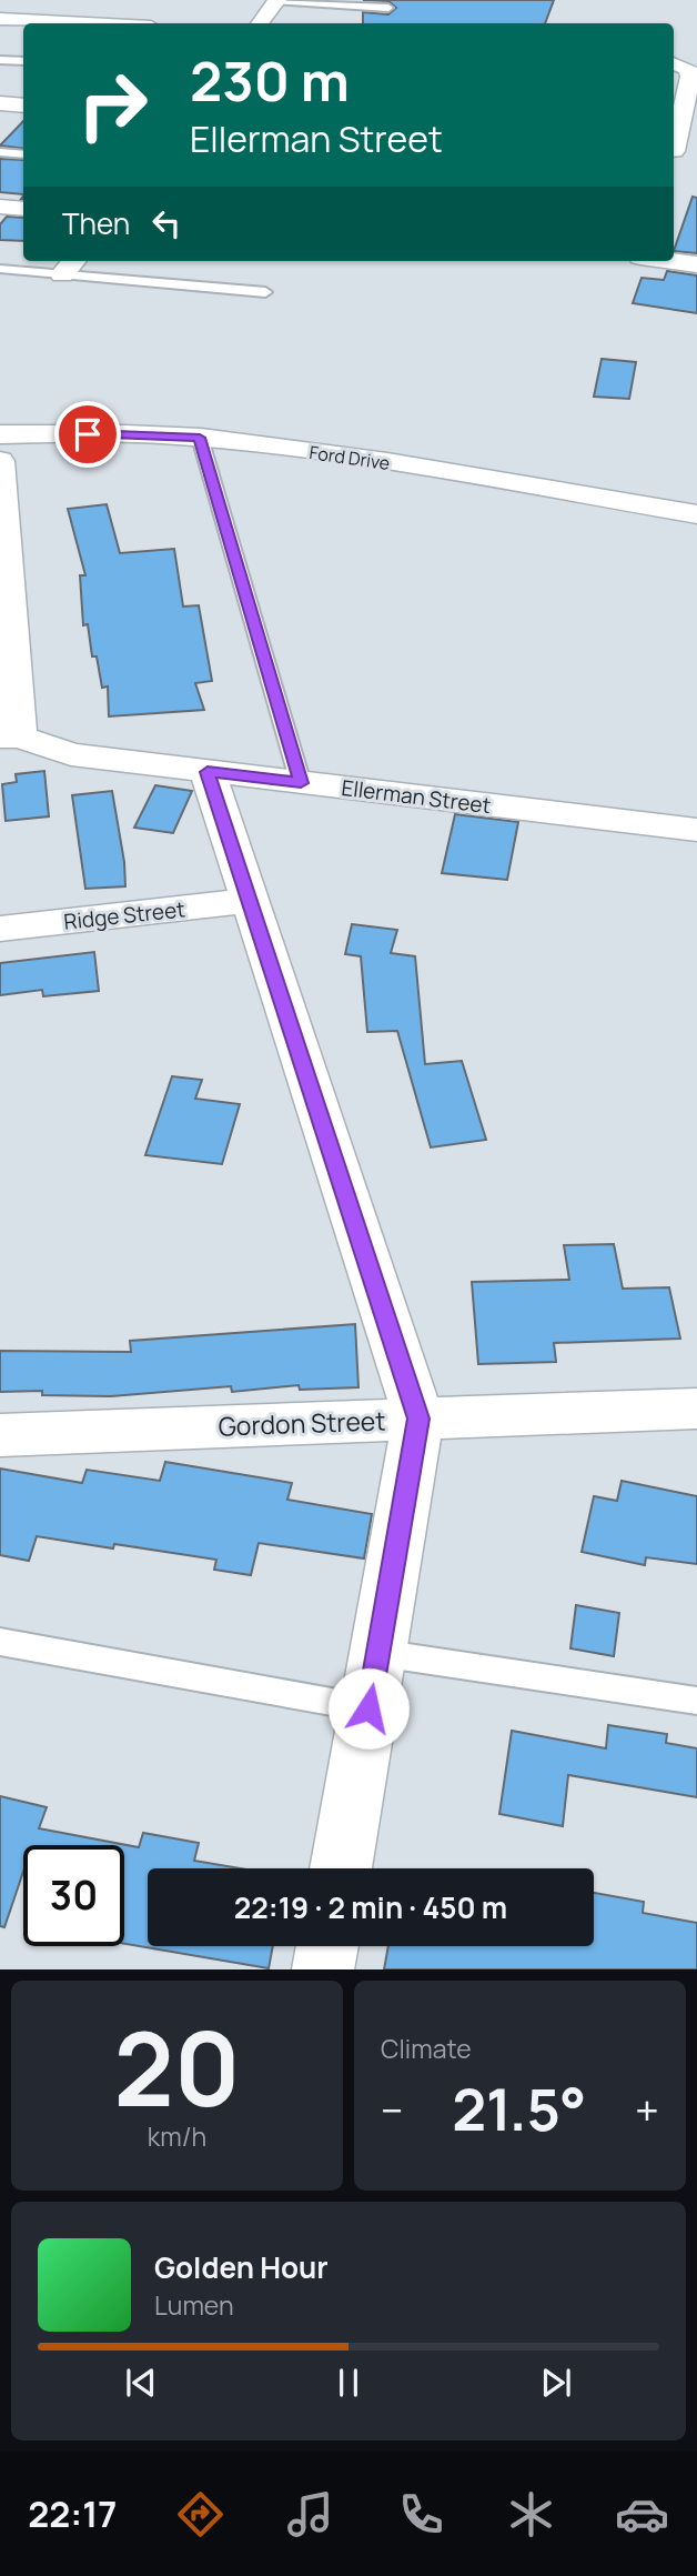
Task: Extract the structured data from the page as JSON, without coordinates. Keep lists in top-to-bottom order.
{
  "streets": {
    "street": [
      "Ford Drive",
      "Ellerman Street",
      "Ridge Street",
      "Gordon Street"
    ]
  },
  "page": {
    "turn": ["230 m", "Ellerman Street"],
    "then": "Then",
    "limit": "30",
    "trip": "22:19 · 2 min · 450 m",
    "tile": [
      ["20", "km/h"],
      "Climate"
    ],
    "heat": ["−", "21.5°", "+"],
    "song": ["Golden Hour", "Lumen"],
    "tabs": "22:17"
  }
}
